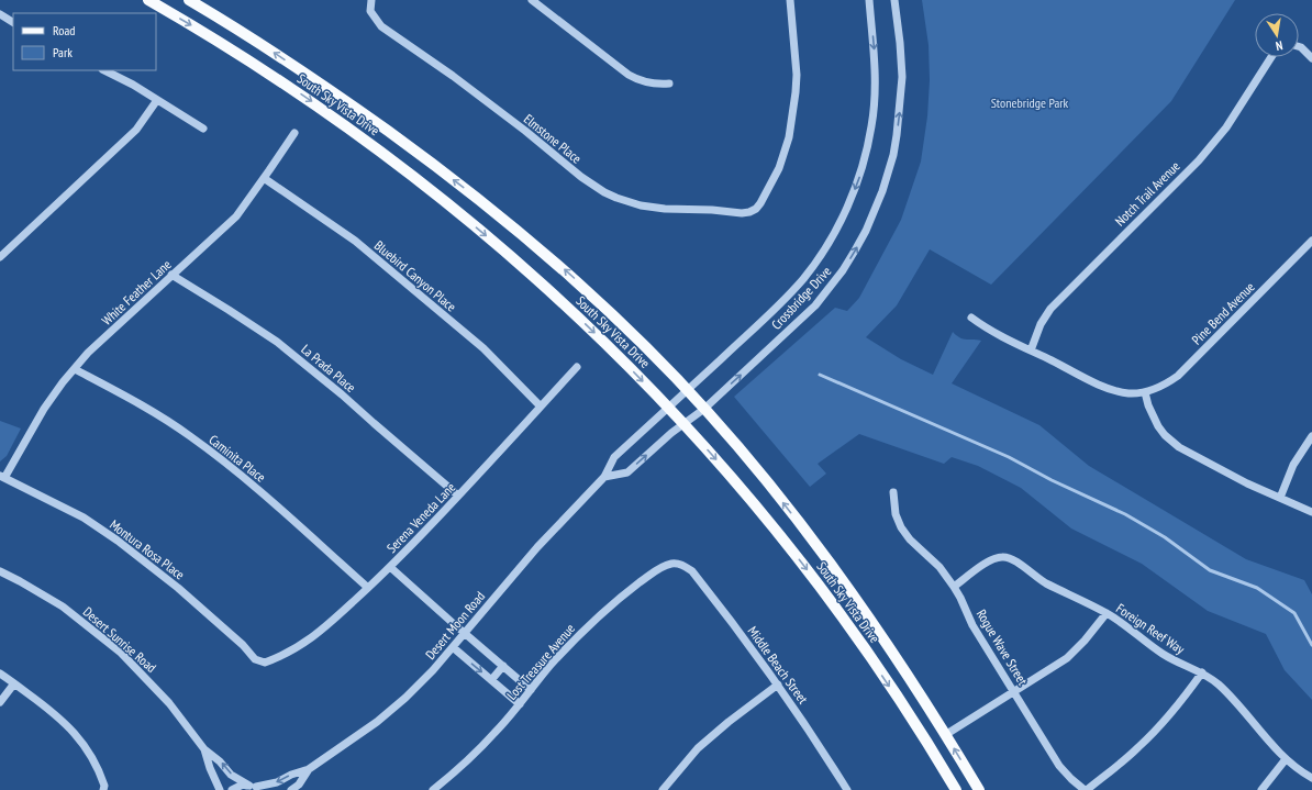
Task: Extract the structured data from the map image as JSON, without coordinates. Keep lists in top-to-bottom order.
{
  "streets": {
    "main road": ["South Sky Vista Drive"],
    "street": [
      "Elmstone Place",
      "Notch Trail Avenue",
      "Bluebird Canyon Place",
      "White Feather Lane",
      "Crossbridge Drive",
      "Pine Bend Avenue",
      "La Prada Place",
      "Caminita Place",
      "Serena Veneda Lane",
      "Montura Rosa Place",
      "Desert Moon Road",
      "Foreign Reef Way",
      "Desert Sunrise Road",
      "Rogue Wave Street",
      "Lost Treasure Avenue",
      "Middle Beach Street"
    ]
  },
  "crossings": [
    ["South Sky Vista Drive", "Crossbridge Drive"],
    ["South Sky Vista Drive", "Desert Moon Road"],
    ["Bluebird Canyon Place", "White Feather Lane"],
    ["Bluebird Canyon Place", "Serena Veneda Lane"],
    ["White Feather Lane", "La Prada Place"],
    ["White Feather Lane", "Caminita Place"],
    ["White Feather Lane", "Montura Rosa Place"],
    ["Crossbridge Drive", "Desert Moon Road"],
    ["La Prada Place", "Serena Veneda Lane"],
    ["Caminita Place", "Serena Veneda Lane"],
    ["Serena Veneda Lane", "Montura Rosa Place"],
    ["Desert Moon Road", "Desert Sunrise Road"],
    ["Foreign Reef Way", "Rogue Wave Street"],
    ["Lost Treasure Avenue", "Middle Beach Street"]
  ],
  "parks": ["Stonebridge Park"],
  "legend": ["Road", "Park"],
  "north": "bottom"
}
